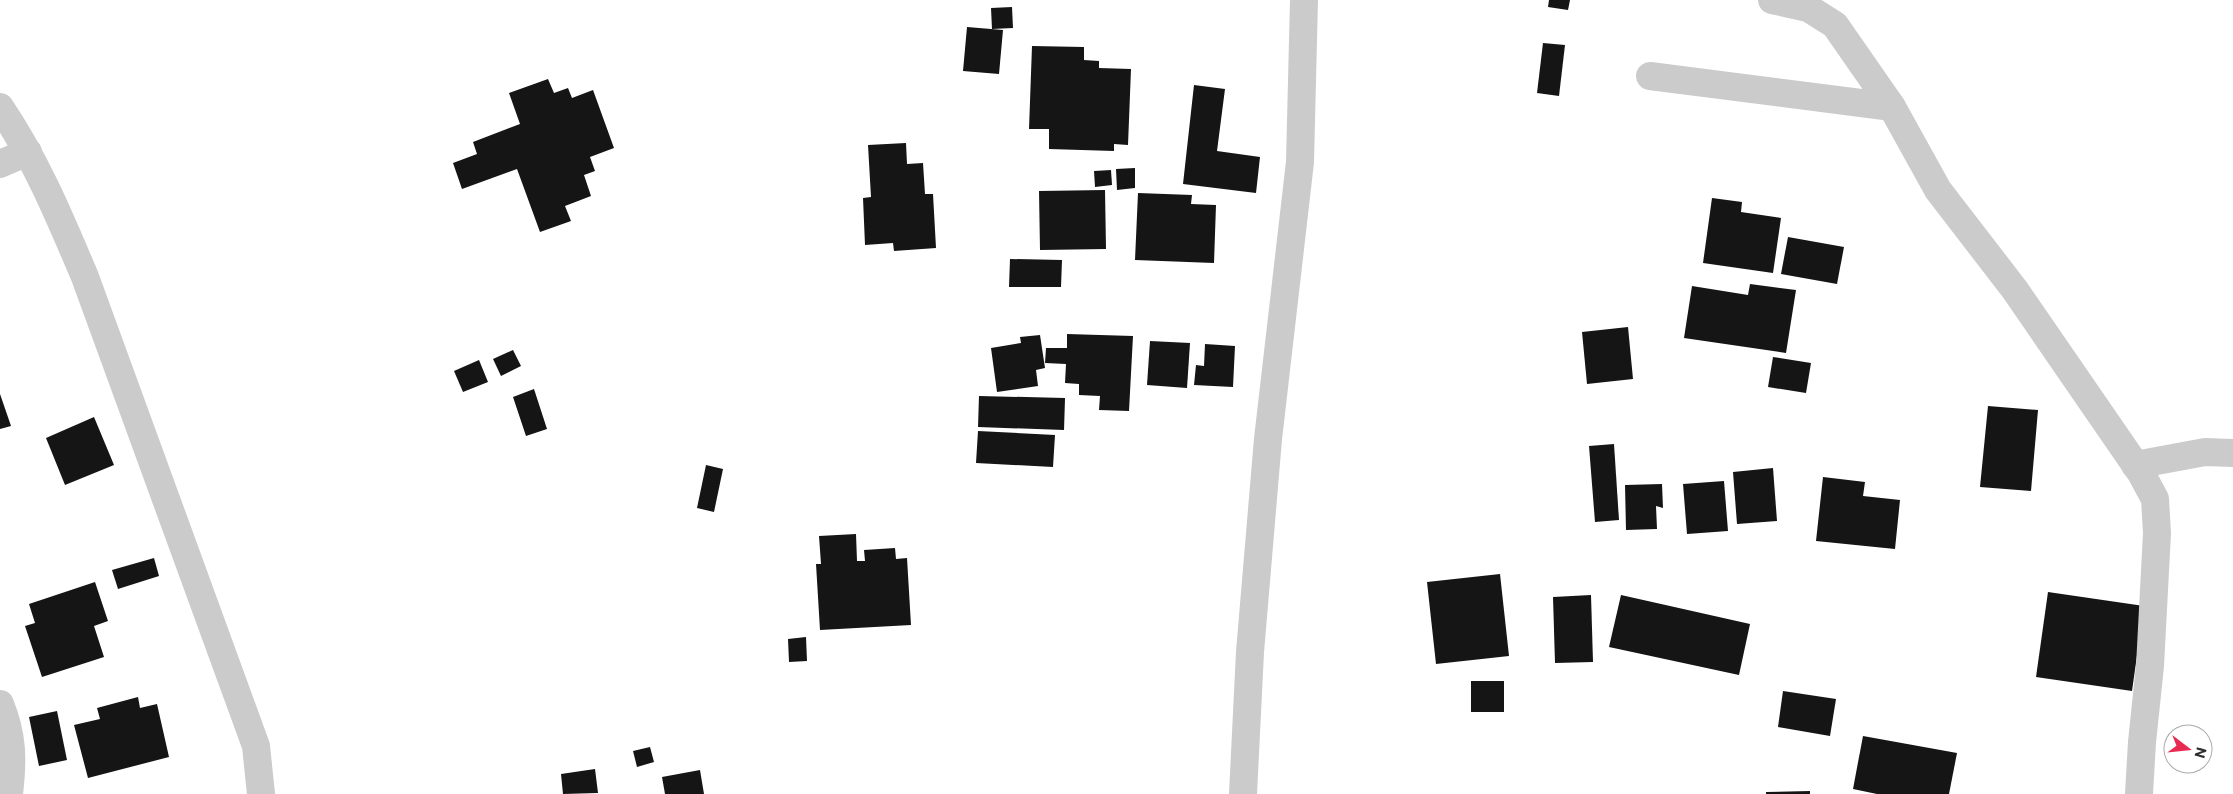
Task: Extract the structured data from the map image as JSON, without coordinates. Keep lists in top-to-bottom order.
{
  "north": "right"
}
